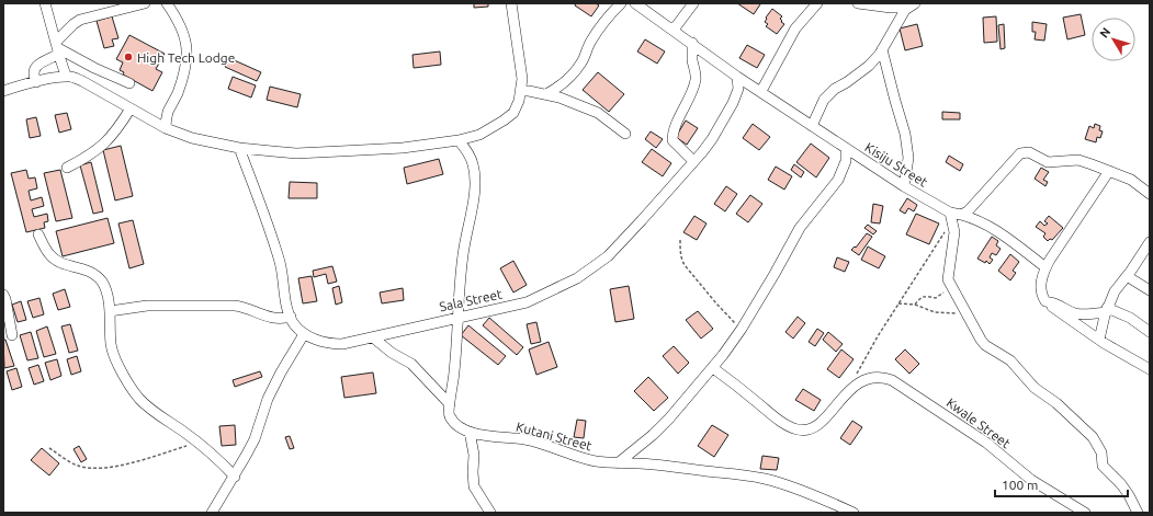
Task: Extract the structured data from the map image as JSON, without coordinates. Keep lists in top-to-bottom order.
{
  "streets": {
    "street": [
      "Kisiju Street",
      "Sala Street",
      "Kwale Street",
      "Kutani Street"
    ]
  },
  "crossings": [
    ["Kisiju Street", "Sala Street"],
    ["Sala Street", "Kutani Street"]
  ],
  "places": ["High Tech Lodge"],
  "scale_bar": "100 m",
  "north": "top left"
}
